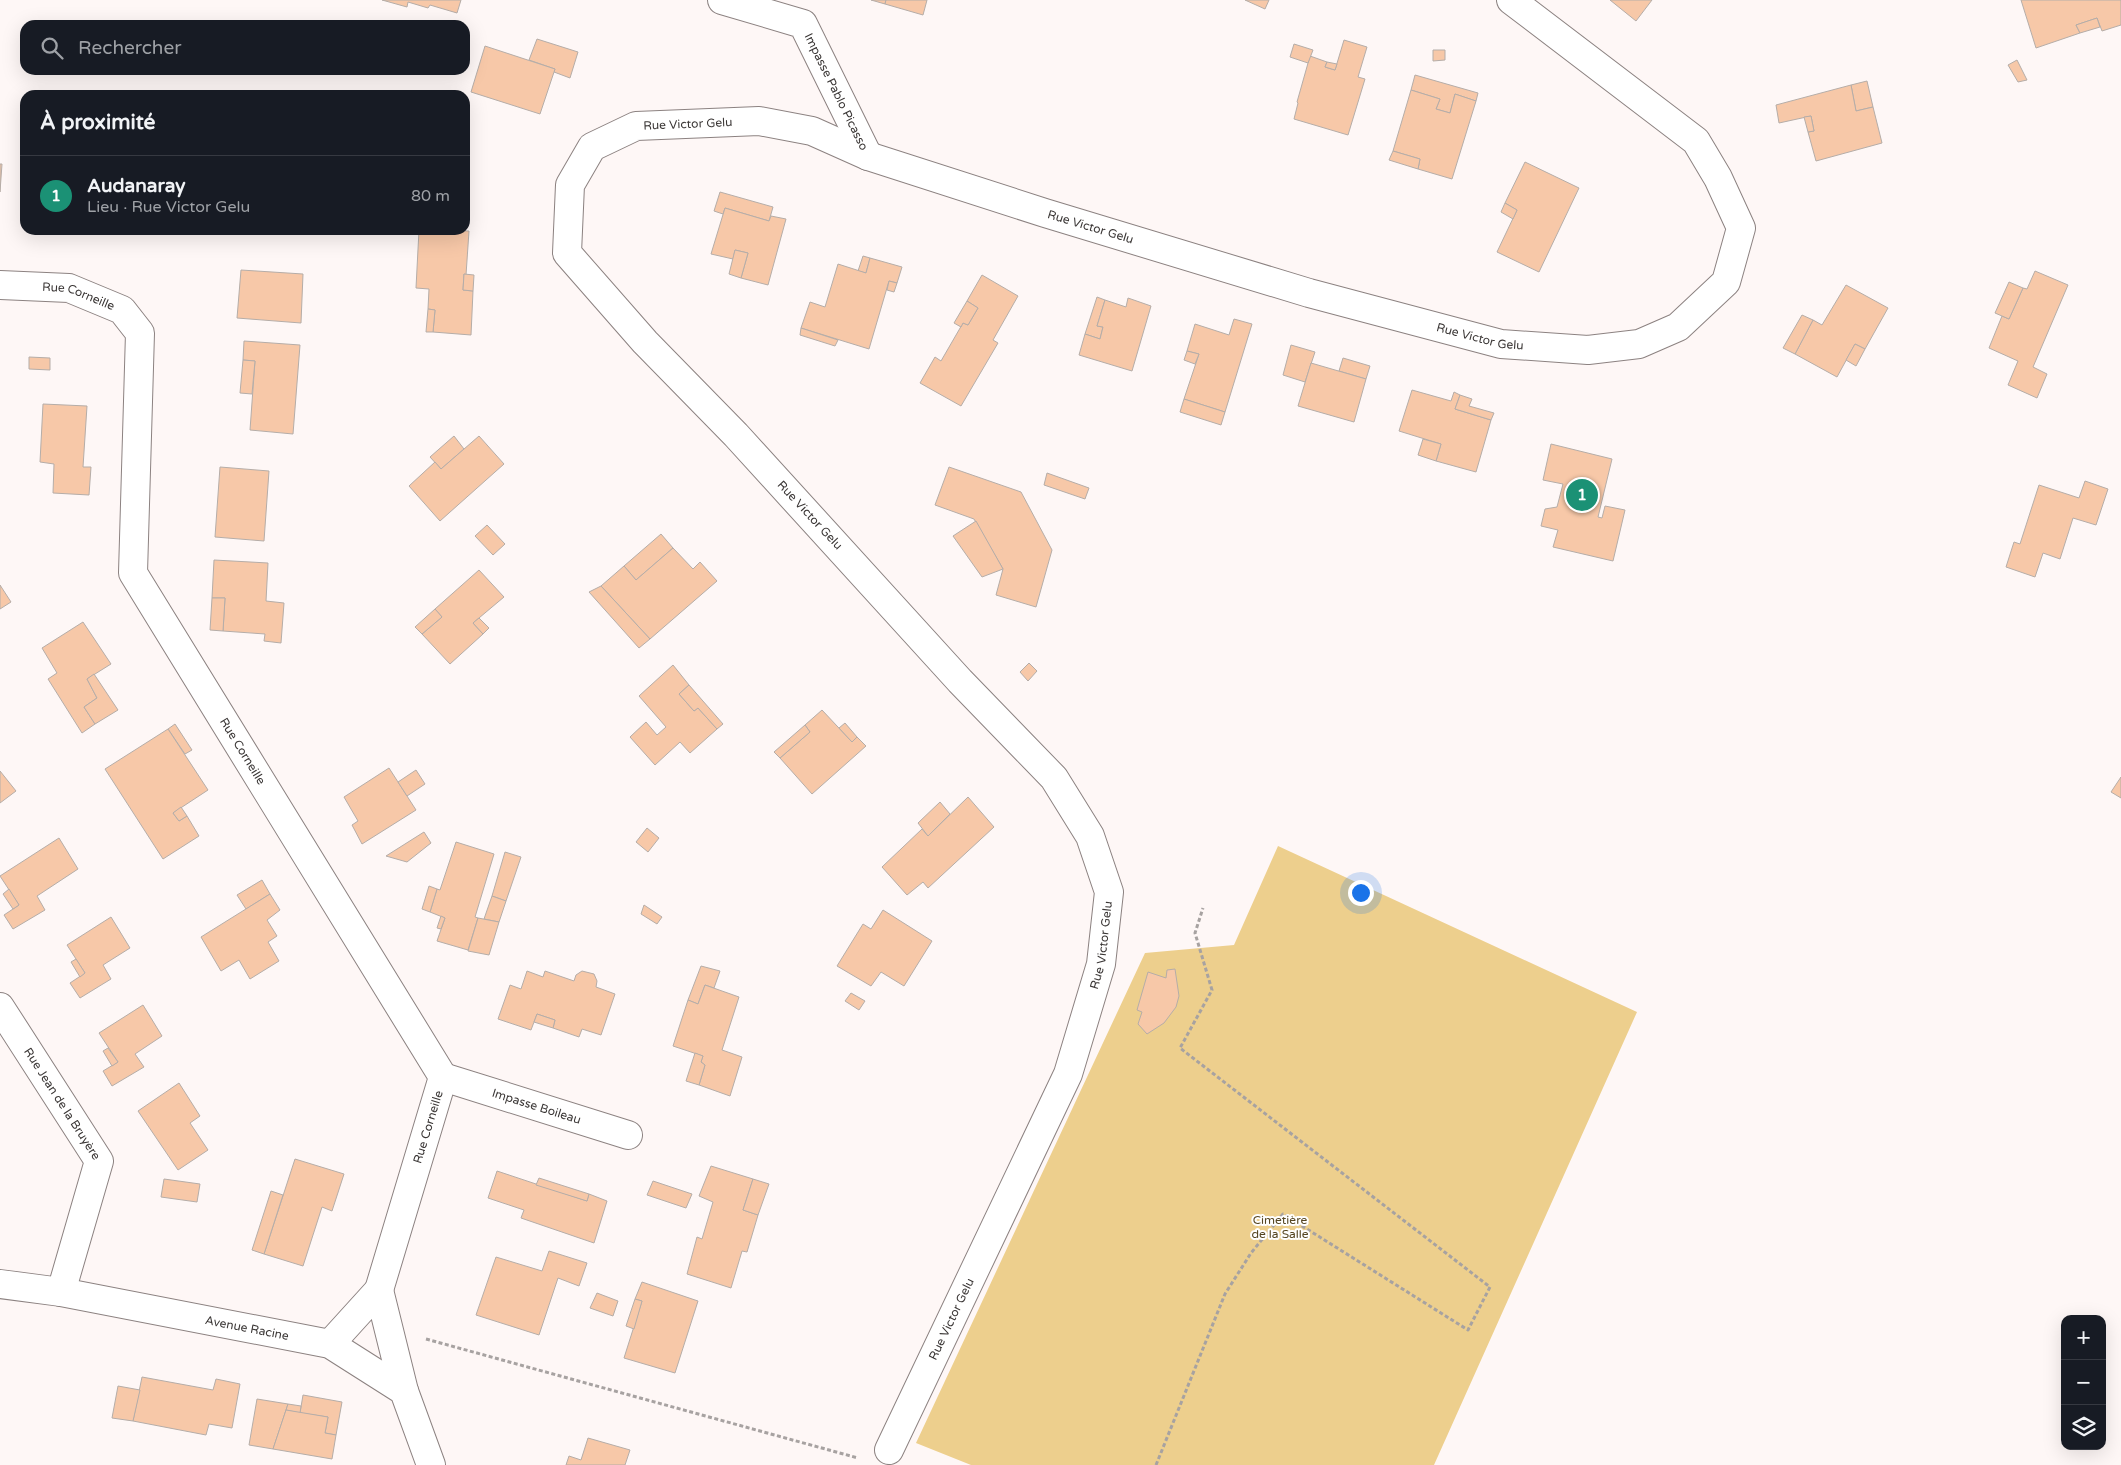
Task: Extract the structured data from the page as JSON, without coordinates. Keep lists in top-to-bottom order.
{
  "streets": {
    "street": [
      "Impasse Pablo Picasso",
      "Rue Victor Gelu",
      "Rue Corneille",
      "Rue Jean de la Bruyère",
      "Impasse Boileau",
      "Avenue Racine"
    ]
  },
  "crossings": [
    ["Impasse Pablo Picasso", "Rue Victor Gelu"],
    ["Rue Corneille", "Impasse Boileau"],
    ["Rue Corneille", "Avenue Racine"],
    ["Rue Jean de la Bruyère", "Avenue Racine"]
  ],
  "parks": ["Cimetière de la Salle"],
  "page": {
    "search": "Rechercher",
    "heading": "À proximité",
    "list": [
      {
        "mark": "1",
        "name": "Audanaray",
        "note": "Lieu · Rue Victor Gelu",
        "value": "80 m"
      }
    ],
    "pins": "1",
    "map_buttons": ["+", "−"]
  }
}
